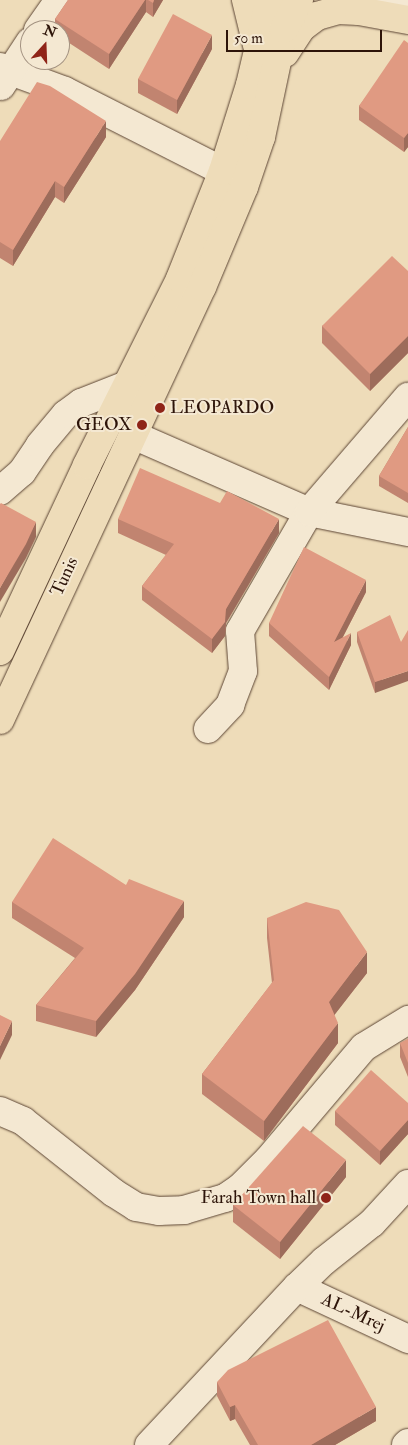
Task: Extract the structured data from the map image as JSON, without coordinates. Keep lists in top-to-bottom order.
{
  "streets": {
    "main road": ["Tunis"],
    "street": ["AL-Mrej"]
  },
  "places": ["LEOPARDO", "GEOX", "Farah Town hall"],
  "scale_bar": "50 m",
  "north": "top"
}
